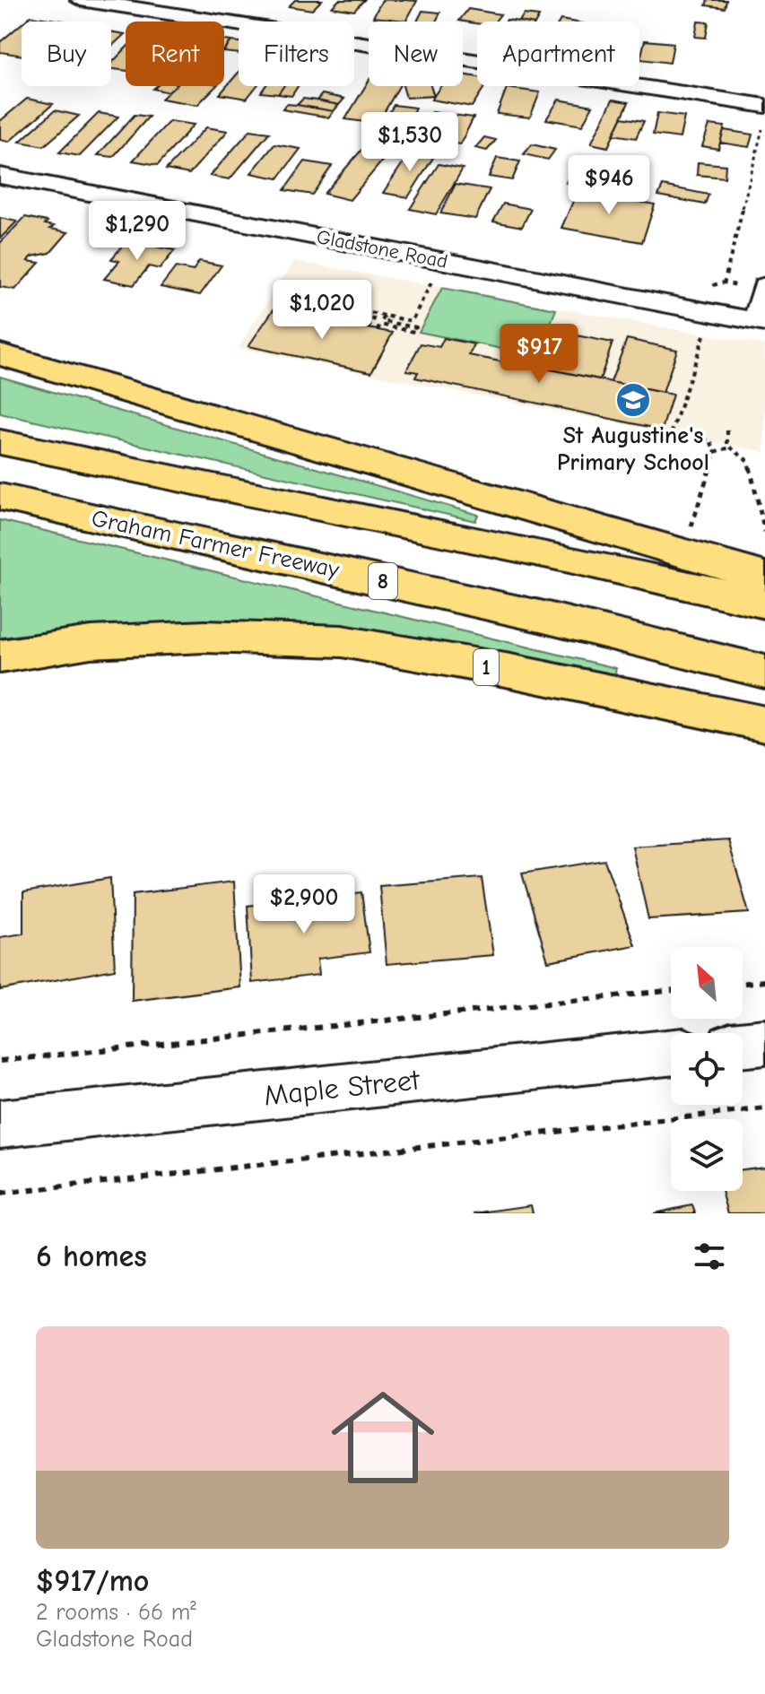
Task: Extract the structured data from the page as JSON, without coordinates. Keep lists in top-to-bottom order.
{
  "streets": {
    "highway": ["Graham Farmer Freeway", "8", "1"],
    "street": ["Gladstone Road", "Maple Street"]
  },
  "places": {
    "school or university": ["St Augustine's Primary School"]
  },
  "north": "top left",
  "page": {
    "chip": [
      "Buy",
      "Rent",
      "Filters",
      "New",
      "Apartment"
    ],
    "price": [
      "$1,530",
      "$946",
      "$1,290",
      "$1,020",
      "$917",
      "$2,900"
    ],
    "heading": "6 homes",
    "list": [
      {
        "name": "$917/mo",
        "note": "2 rooms · 66 m² · Gladstone Road"
      }
    ]
  }
}
